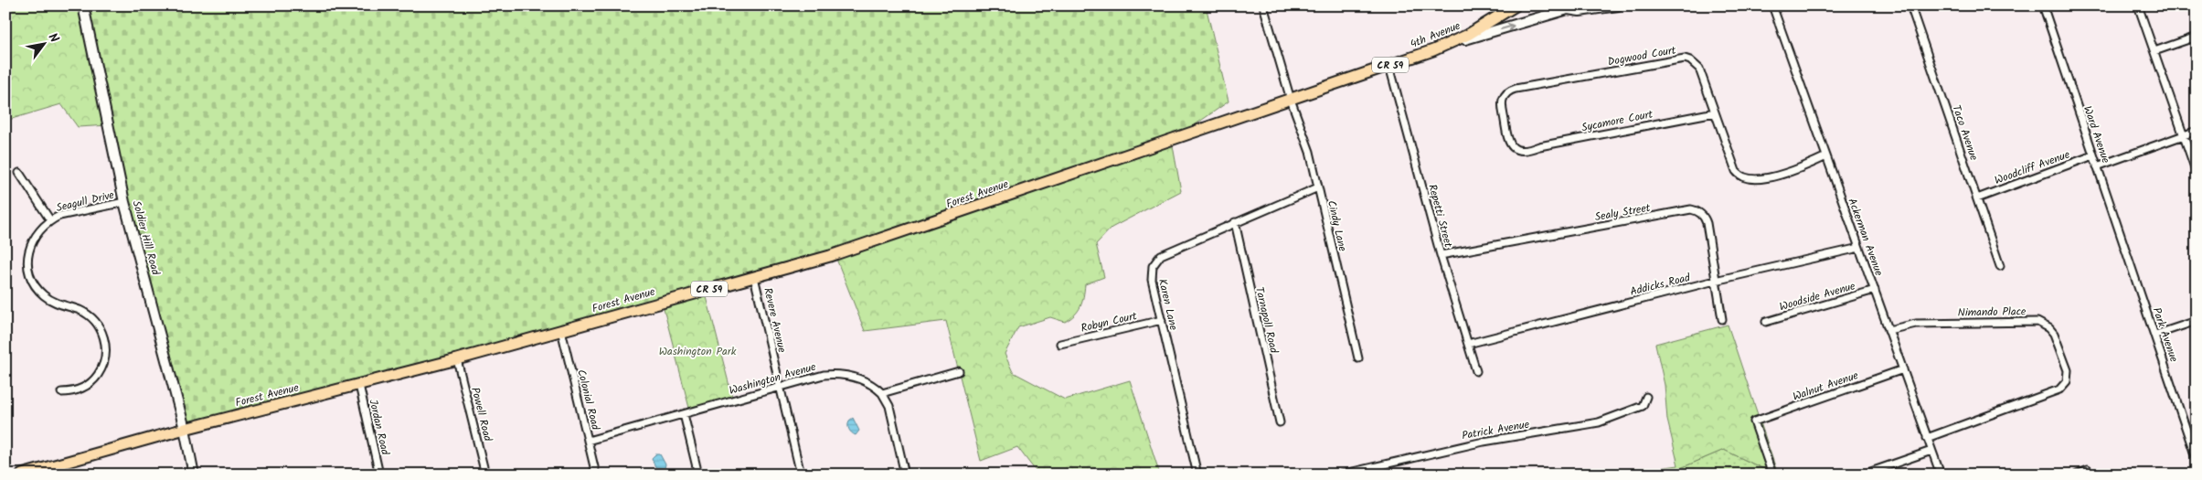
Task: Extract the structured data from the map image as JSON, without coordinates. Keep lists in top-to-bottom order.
{
  "streets": {
    "main road": ["4th Avenue", "CR 59", "Forest Avenue"],
    "street": [
      "Dogwood Court",
      "Sycamore Court",
      "Taco Avenue",
      "Ward Avenue",
      "Woodcliff Avenue",
      "Seagull Drive",
      "Sealy Street",
      "Repetti Street",
      "Cindy Lane",
      "Ackerman Avenue",
      "Soldier Hill Road",
      "Addicks Road",
      "Woodside Avenue",
      "Karen Lane",
      "Nimando Place",
      "Revere Avenue",
      "Tarnapoll Road",
      "Robyn Court",
      "Park Avenue",
      "Washington Avenue",
      "Walnut Avenue",
      "Colonial Road",
      "Powell Road",
      "Jordan Road",
      "Patrick Avenue"
    ]
  },
  "crossings": [
    ["4th Avenue", "Forest Avenue"],
    ["4th Avenue", "Repetti Street"],
    ["4th Avenue", "Cindy Lane"],
    ["Dogwood Court", "Sycamore Court"],
    ["Dogwood Court", "Ackerman Avenue"],
    ["Taco Avenue", "Woodcliff Avenue"],
    ["Ward Avenue", "Woodcliff Avenue"],
    ["Ward Avenue", "Park Avenue"],
    ["Forest Avenue", "Cindy Lane"],
    ["Forest Avenue", "Soldier Hill Road"],
    ["Forest Avenue", "Revere Avenue"],
    ["Forest Avenue", "Colonial Road"],
    ["Forest Avenue", "Powell Road"],
    ["Forest Avenue", "Jordan Road"],
    ["Seagull Drive", "Soldier Hill Road"],
    ["Sealy Street", "Repetti Street"],
    ["Sealy Street", "Addicks Road"],
    ["Repetti Street", "Addicks Road"],
    ["Cindy Lane", "Karen Lane"],
    ["Ackerman Avenue", "Addicks Road"],
    ["Ackerman Avenue", "Woodside Avenue"],
    ["Ackerman Avenue", "Nimando Place"],
    ["Ackerman Avenue", "Walnut Avenue"],
    ["Karen Lane", "Tarnapoll Road"],
    ["Karen Lane", "Robyn Court"],
    ["Revere Avenue", "Washington Avenue"],
    ["Washington Avenue", "Colonial Road"]
  ],
  "parks": ["Washington Park"],
  "north": "top right"
}
